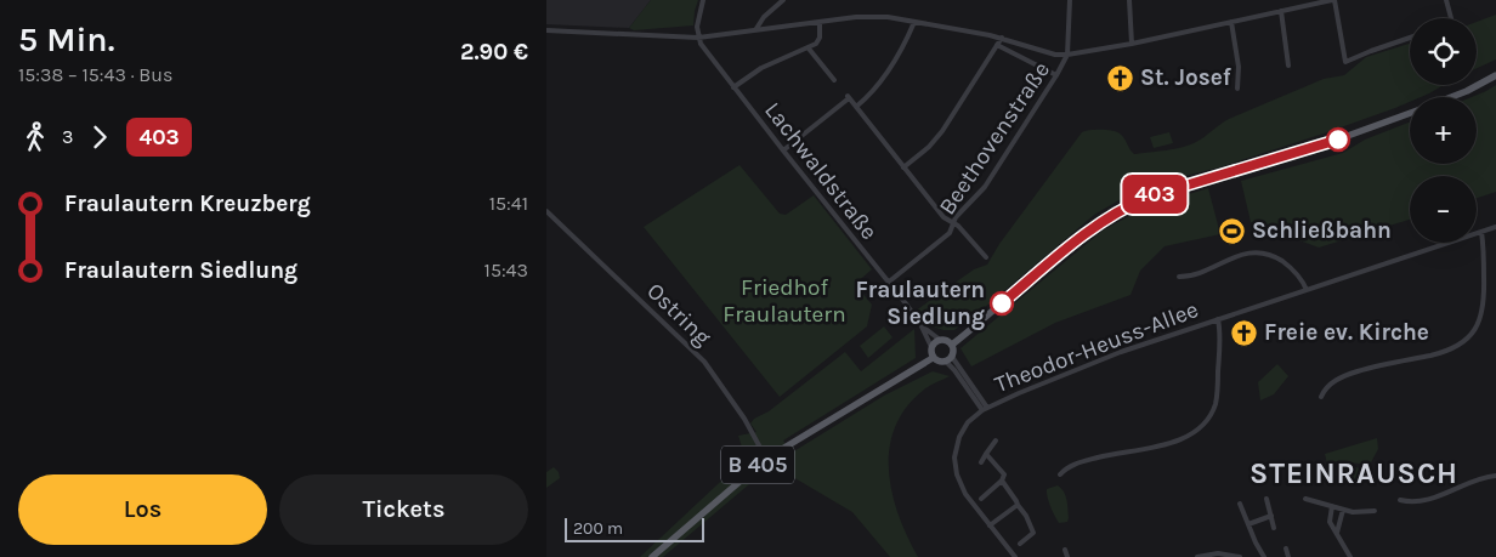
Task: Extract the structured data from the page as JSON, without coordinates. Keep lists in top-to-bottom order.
{
  "streets": {
    "main road": ["B 405"],
    "street": [
      "Beethovenstraße",
      "Lachwaldstraße",
      "Ostring",
      "Theodor-Heuss-Allee"
    ]
  },
  "crossings": [
    ["Beethovenstraße", "Lachwaldstraße"],
    ["Lachwaldstraße", "Theodor-Heuss-Allee"],
    ["Lachwaldstraße", "B 405"],
    ["Ostring", "B 405"],
    ["Theodor-Heuss-Allee", "B 405"]
  ],
  "districts": ["STEINRAUSCH"],
  "parks": ["Friedhof Fraulautern"],
  "places": {
    "church": ["St. Josef", "Freie ev. Kirche"],
    "sports": ["Schließbahn"],
    "other": ["Fraulautern Siedlung"]
  },
  "lines": ["bus line 403"],
  "scale_bar": "200 m",
  "page": {
    "heading": ["5 Min.", "15:38 – 15:43 · Bus", "2.90 €"],
    "on_map": "403",
    "map_buttons": ["+", "−"],
    "legs": ["3", "403"],
    "list": [
      {
        "name": "Fraulautern Kreuzberg",
        "value": "15:41"
      },
      {
        "name": "Fraulautern Siedlung",
        "value": "15:43"
      }
    ],
    "buttons": ["Los", "Tickets"],
    "scale": "200 m"
  }
}
